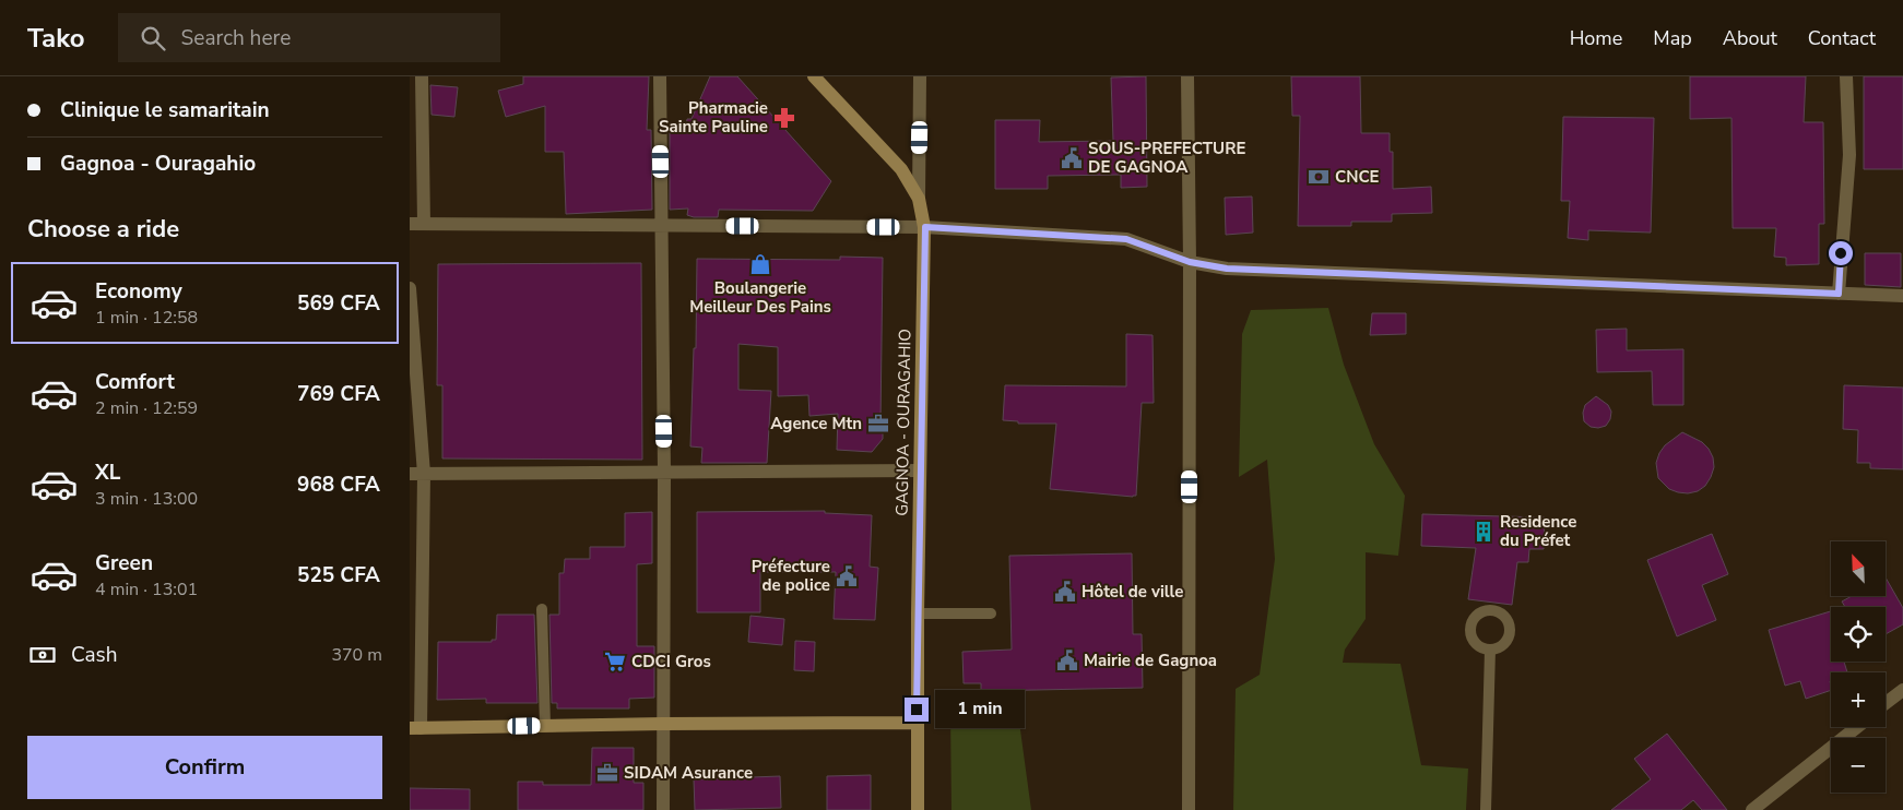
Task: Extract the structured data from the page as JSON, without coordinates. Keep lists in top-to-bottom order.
{
  "streets": {
    "main road": ["GAGNOA - OURAGAHIO"]
  },
  "places": {
    "pharmacy": ["Pharmacie Sainte Pauline"],
    "public building": [
      "SOUS-PREFECTURE DE GAGNOA",
      "Préfecture de police",
      "Hôtel de ville",
      "Mairie de Gagnoa"
    ],
    "bank": ["CNCE"],
    "shop": ["Boulangerie Meilleur Des Pains"],
    "office": ["Agence Mtn", "SIDAM Asurance"],
    "building": ["Residence du Préfet"],
    "supermarket": ["CDCI Gros"]
  },
  "north": "top left",
  "page": {
    "header": "Tako",
    "search": "Search here",
    "nav": [
      "Home",
      "Map",
      "About",
      "Contact"
    ],
    "banner": ["Clinique le samaritain", "Gagnoa - Ouragahio"],
    "heading": "Choose a ride",
    "list": [
      {
        "name": "Economy",
        "note": "1 min · 12:58",
        "value": "569 CFA"
      },
      {
        "name": "Comfort",
        "note": "2 min · 12:59",
        "value": "769 CFA"
      },
      {
        "name": "XL",
        "note": "3 min · 13:00",
        "value": "968 CFA"
      },
      {
        "name": "Green",
        "note": "4 min · 13:01",
        "value": "525 CFA"
      }
    ],
    "map_buttons": ["+", "−"],
    "pay": ["Cash", "370 m"],
    "bubble": "1 min",
    "buttons": "Confirm"
  }
}
